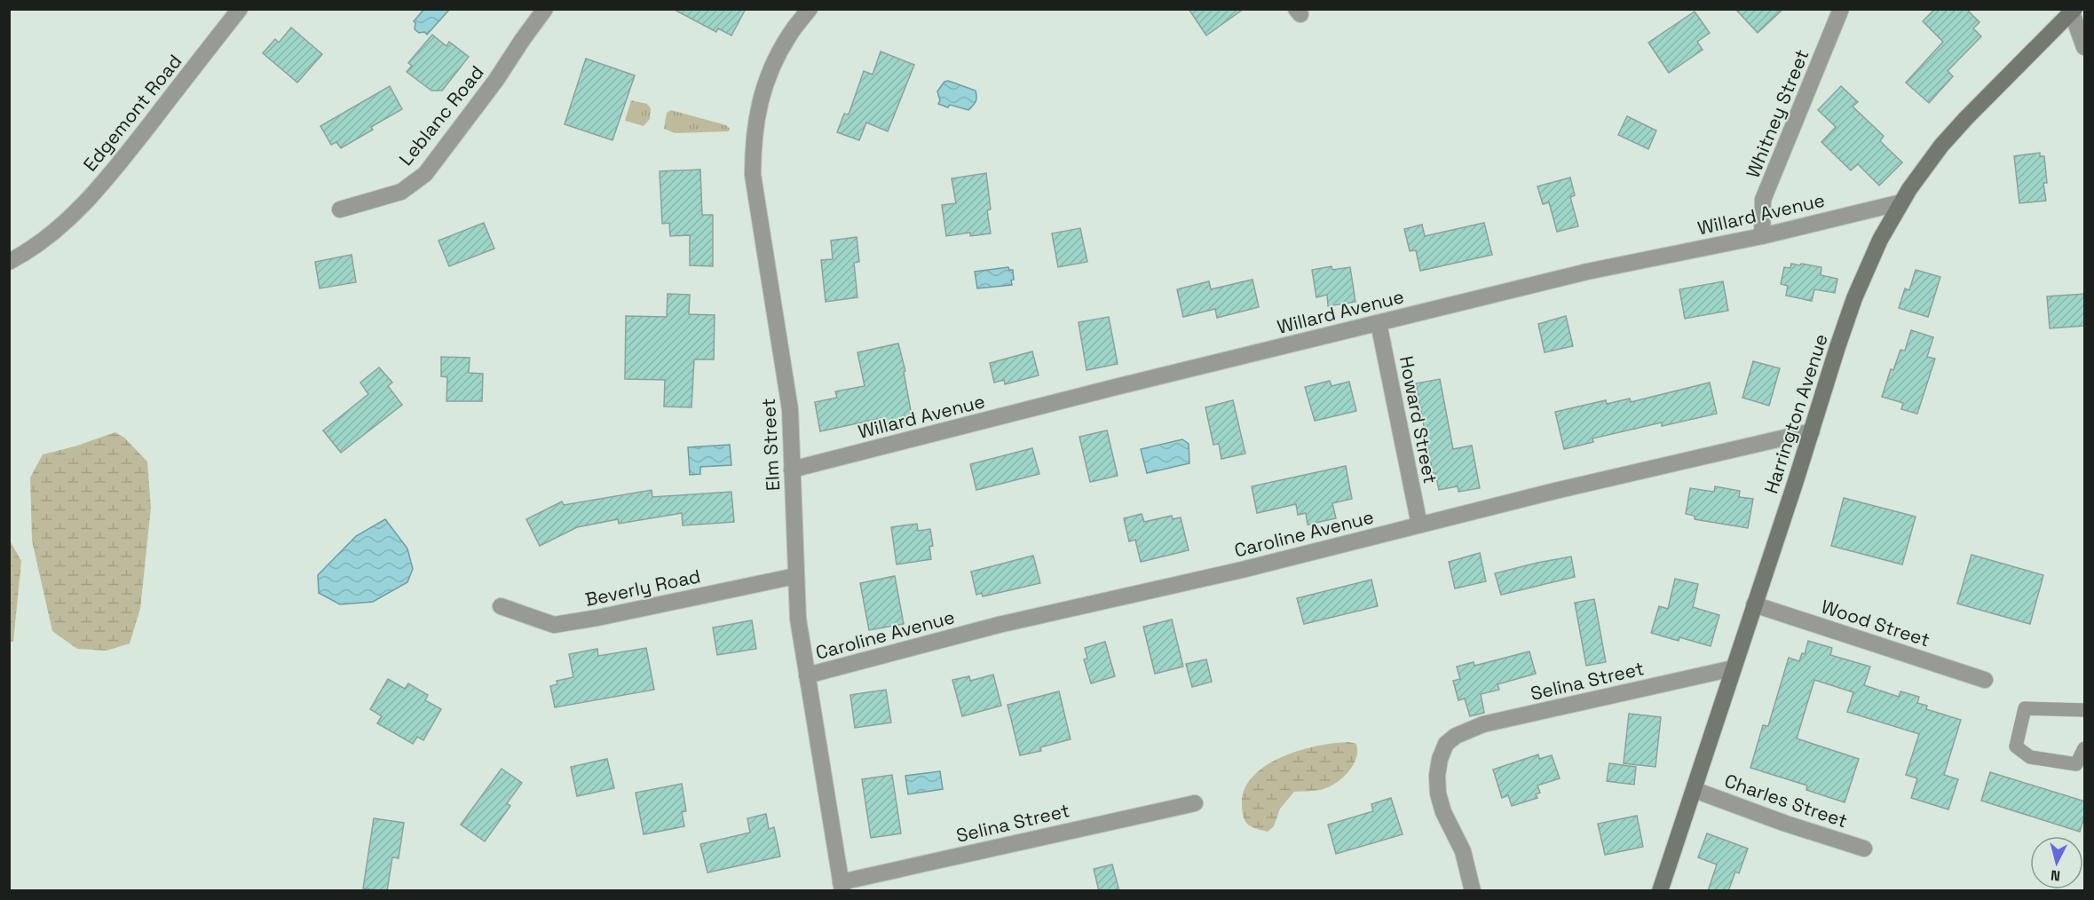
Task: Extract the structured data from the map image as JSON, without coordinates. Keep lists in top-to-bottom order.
{
  "streets": {
    "main road": ["Harrington Avenue"],
    "street": [
      "Edgemont Road",
      "Whitney Street",
      "Leblanc Road",
      "Willard Avenue",
      "Howard Street",
      "Elm Street",
      "Caroline Avenue",
      "Beverly Road",
      "Wood Street",
      "Selina Street",
      "Charles Street"
    ]
  },
  "crossings": [
    ["Whitney Street", "Willard Avenue"],
    ["Willard Avenue", "Harrington Avenue"],
    ["Willard Avenue", "Howard Street"],
    ["Willard Avenue", "Elm Street"],
    ["Harrington Avenue", "Caroline Avenue"],
    ["Harrington Avenue", "Wood Street"],
    ["Harrington Avenue", "Selina Street"],
    ["Harrington Avenue", "Charles Street"],
    ["Howard Street", "Caroline Avenue"],
    ["Elm Street", "Caroline Avenue"],
    ["Elm Street", "Beverly Road"],
    ["Elm Street", "Selina Street"]
  ],
  "north": "bottom"
}
